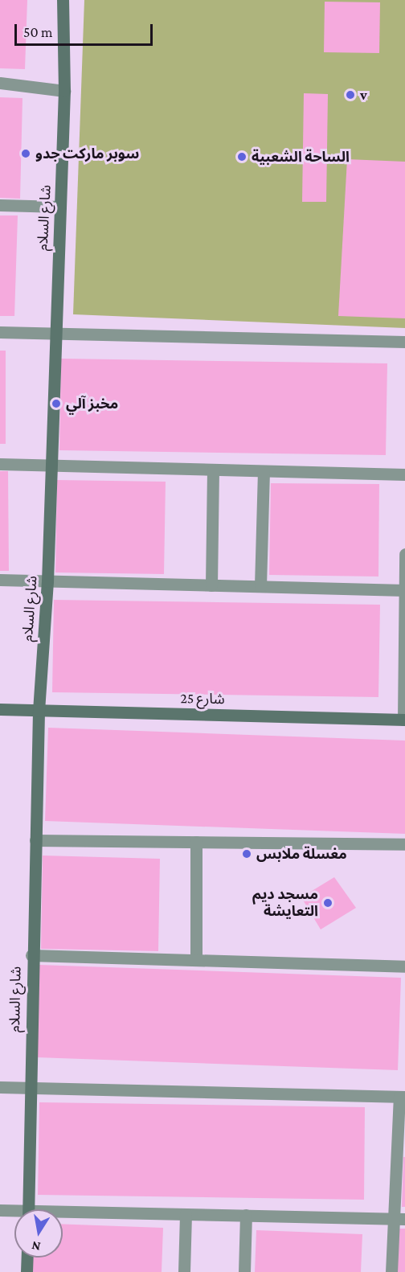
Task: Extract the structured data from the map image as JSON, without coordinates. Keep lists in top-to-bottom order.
{
  "streets": {
    "street": ["شارع السلام", "شارع 25"]
  },
  "crossings": [
    ["شارع السلام", "شارع 25"]
  ],
  "places": [
    "v",
    "سوبر ماركت جدو",
    "الساحة الشعبية",
    "مخبز آلي",
    "مغسلة ملابس",
    "مسجد ديم التعايشة"
  ],
  "scale_bar": "50 m",
  "north": "bottom"
}
